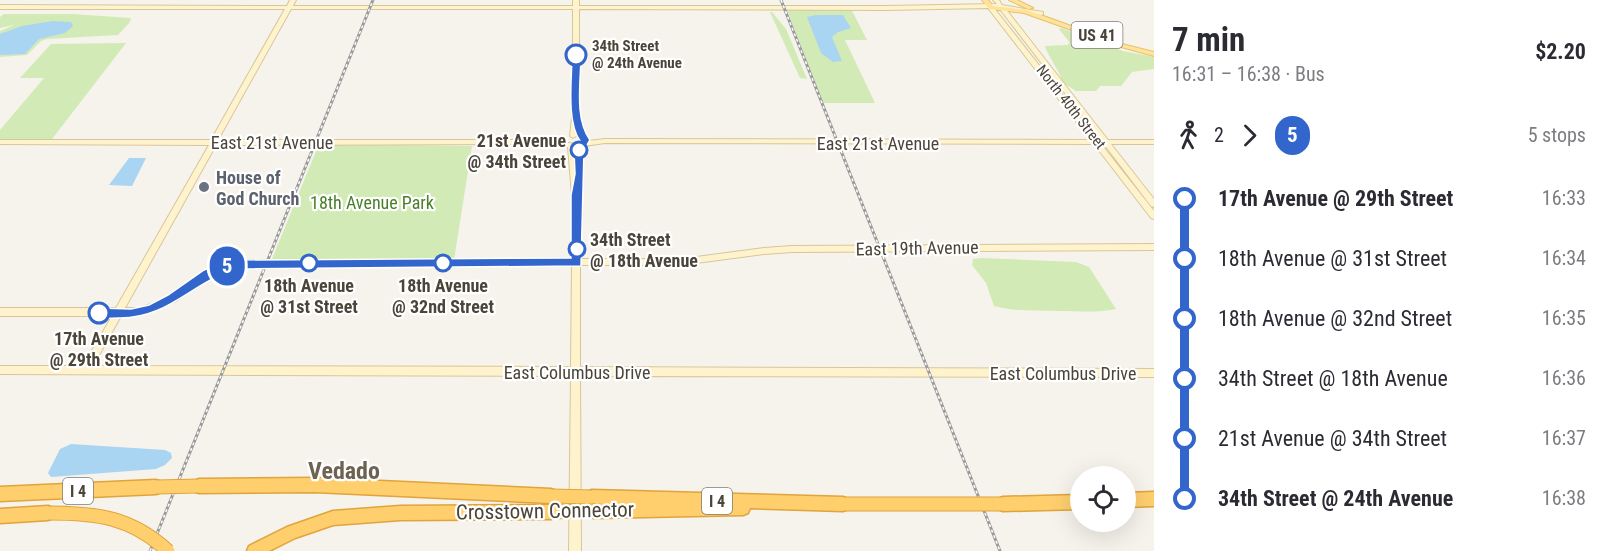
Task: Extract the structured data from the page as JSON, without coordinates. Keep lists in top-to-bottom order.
{
  "streets": {
    "highway": ["I 4", "Crosstown Connector"],
    "main road": ["US 41", "North 40th Street"],
    "street": ["East 21st Avenue", "East 19th Avenue", "East Columbus Drive"]
  },
  "crossings": [
    ["US 41", "North 40th Street"],
    ["North 40th Street", "East 21st Avenue"],
    ["I 4", "Crosstown Connector"]
  ],
  "districts": ["Vedado"],
  "parks": ["18th Avenue Park"],
  "places": [
    "34th Street @ 24th Avenue",
    "21st Avenue @ 34th Street",
    "House of God Church",
    "34th Street @ 18th Avenue",
    "18th Avenue @ 31st Street",
    "18th Avenue @ 32nd Street",
    "17th Avenue @ 29th Street"
  ],
  "lines": ["bus line 5"],
  "page": {
    "on_map": "5",
    "heading": ["7 min", "16:31 – 16:38 · Bus", "$2.20"],
    "legs": ["2", "5", "5 stops"],
    "list": [
      {
        "name": "17th Avenue @ 29th Street",
        "value": "16:33"
      },
      {
        "name": "18th Avenue @ 31st Street",
        "value": "16:34"
      },
      {
        "name": "18th Avenue @ 32nd Street",
        "value": "16:35"
      },
      {
        "name": "34th Street @ 18th Avenue",
        "value": "16:36"
      },
      {
        "name": "21st Avenue @ 34th Street",
        "value": "16:37"
      },
      {
        "name": "34th Street @ 24th Avenue",
        "value": "16:38"
      }
    ]
  }
}
